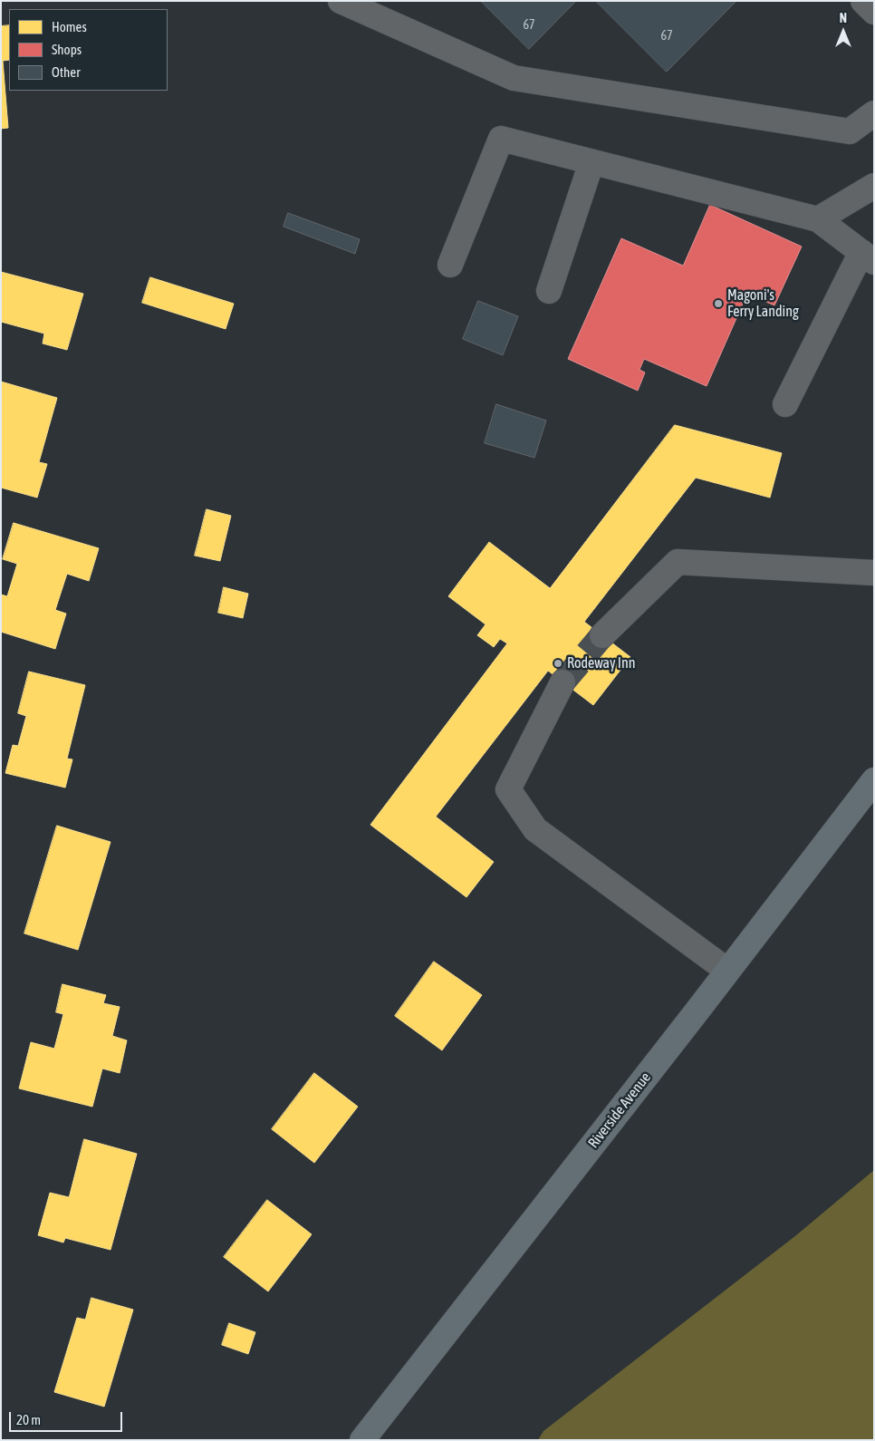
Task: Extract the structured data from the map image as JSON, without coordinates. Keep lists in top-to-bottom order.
{
  "streets": {
    "main road": ["Riverside Avenue"]
  },
  "places": ["Magoni's Ferry Landing", "Rodeway Inn"],
  "house_numbers": ["67", "67"],
  "legend": ["Homes", "Shops", "Other"],
  "scale_bar": "20 m",
  "north": "top"
}
